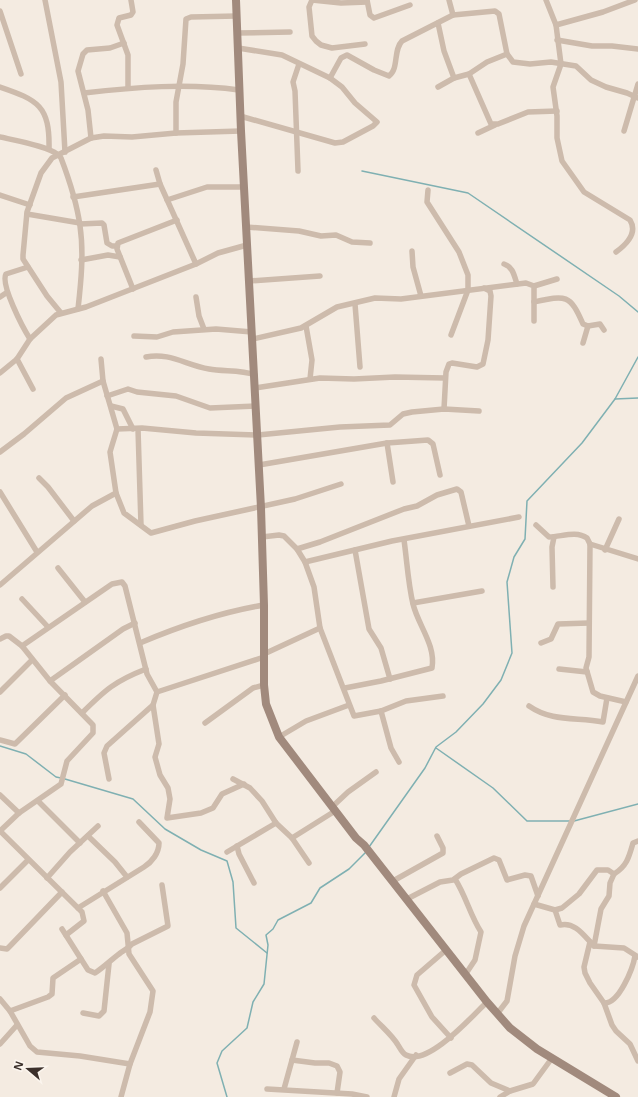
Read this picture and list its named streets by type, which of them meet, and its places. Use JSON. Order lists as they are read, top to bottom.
{
  "north": "left"
}
